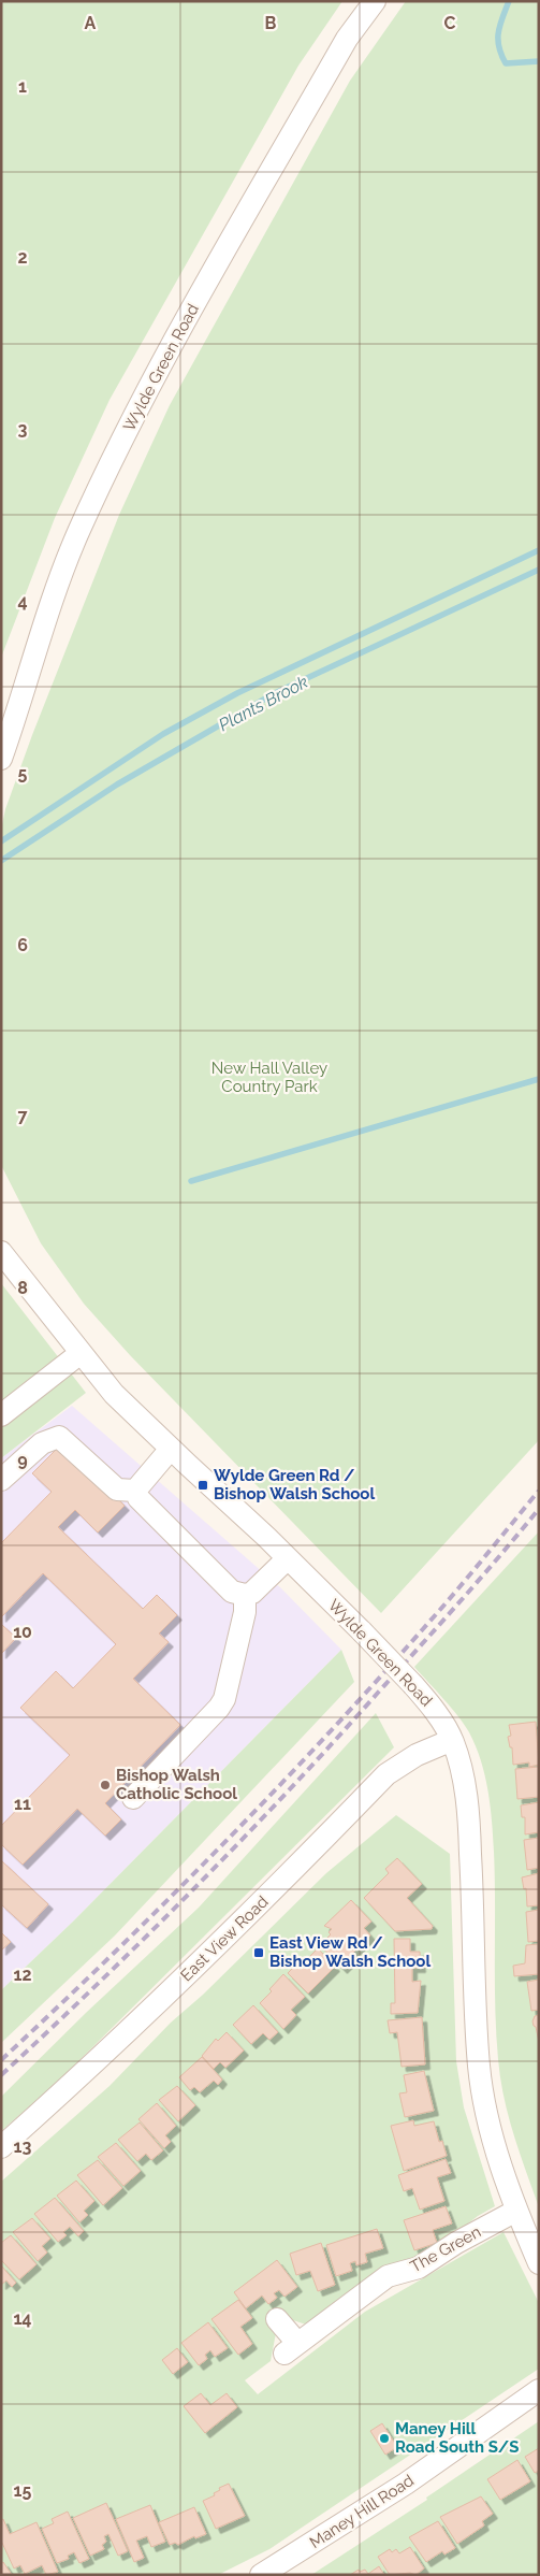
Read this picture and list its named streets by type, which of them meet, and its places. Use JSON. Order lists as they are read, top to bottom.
{
  "streets": {
    "street": [
      "Wylde Green Road",
      "East View Road",
      "The Green",
      "Maney Hill Road"
    ]
  },
  "crossings": [
    ["Wylde Green Road", "East View Road"],
    ["Wylde Green Road", "The Green"]
  ],
  "water": ["Plants Brook"],
  "parks": ["New Hall Valley Country Park"],
  "places": {
    "transit": ["Wylde Green Rd / Bishop Walsh School", "East View Rd / Bishop Walsh School"],
    "other": ["Bishop Walsh Catholic School", "Maney Hill Road South S/S"]
  },
  "grid": {
    "columns": ["A", "B", "C"],
    "rows": [
      "1",
      "2",
      "3",
      "4",
      "5",
      "6",
      "7",
      "8",
      "9",
      "10",
      "11",
      "12",
      "13",
      "14",
      "15"
    ]
  }
}
